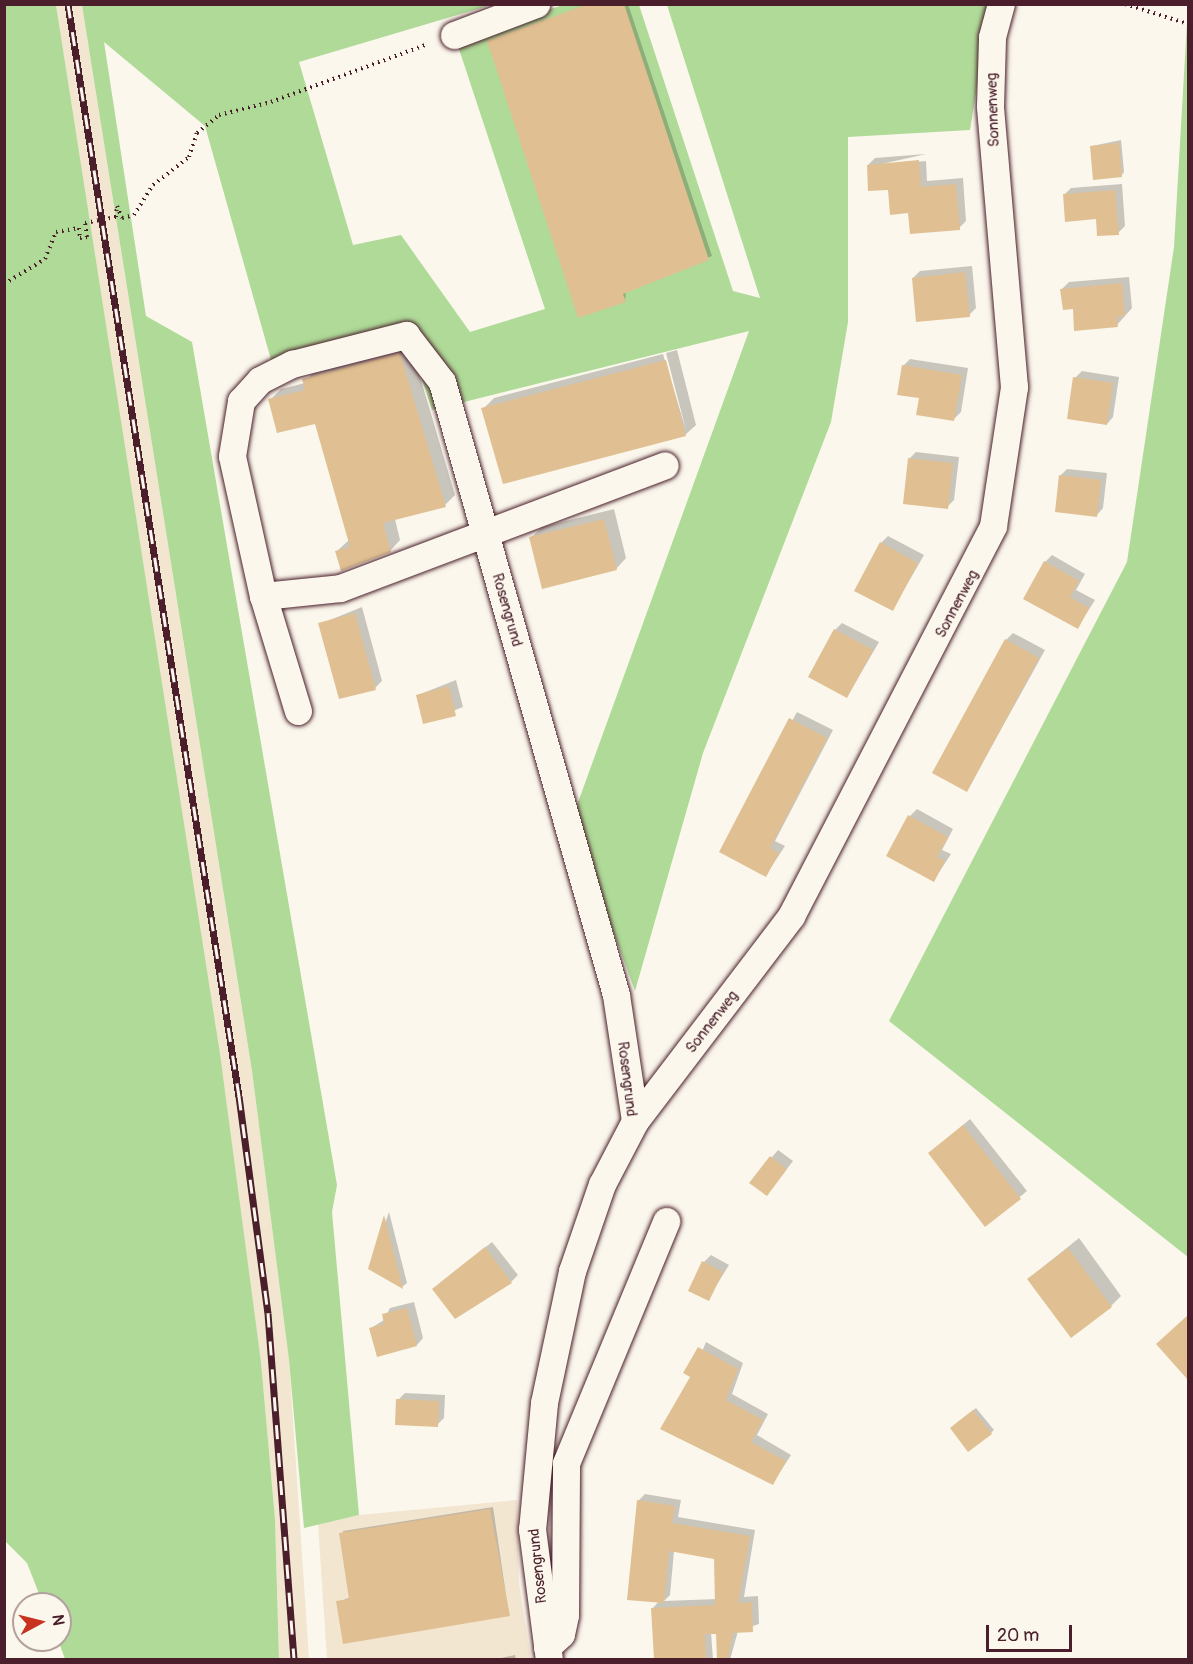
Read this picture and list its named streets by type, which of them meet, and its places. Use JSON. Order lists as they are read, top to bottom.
{
  "streets": {
    "street": ["Sonnenweg", "Rosengrund"]
  },
  "crossings": [
    ["Sonnenweg", "Rosengrund"]
  ],
  "scale_bar": "20 m",
  "north": "right"
}
